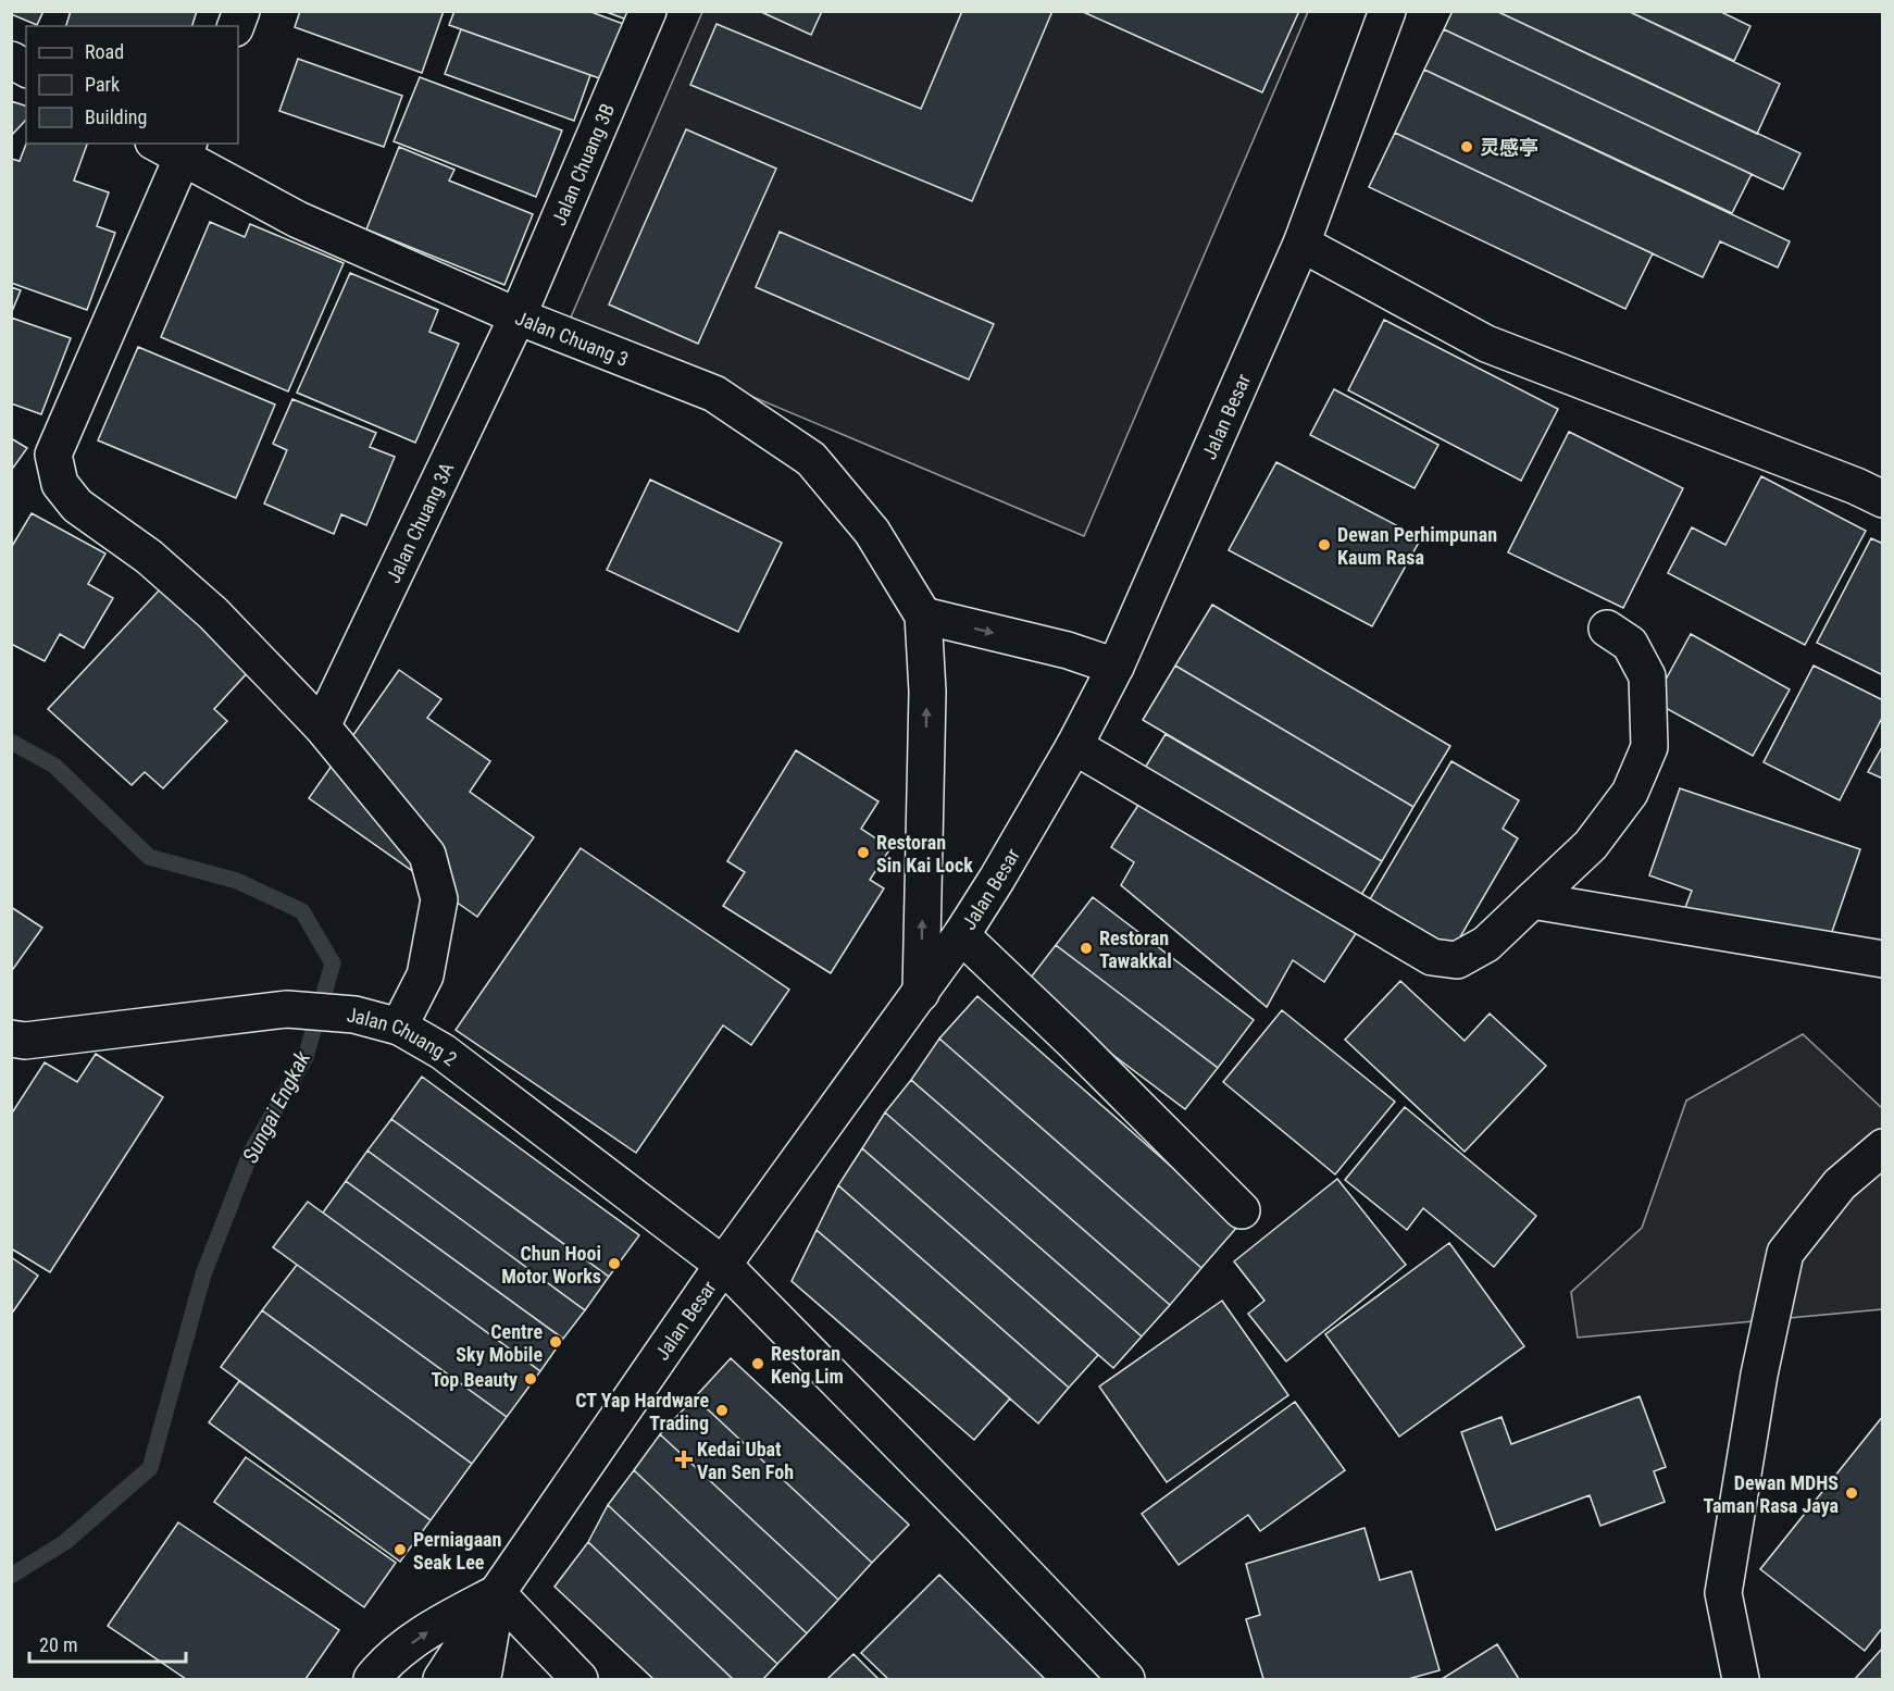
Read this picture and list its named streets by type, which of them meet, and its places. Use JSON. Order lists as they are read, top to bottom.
{
  "streets": {
    "street": [
      "Jalan Chuang 3B",
      "Jalan Chuang 3",
      "Jalan Besar",
      "Jalan Chuang 3A",
      "Jalan Chuang 2"
    ]
  },
  "crossings": [
    ["Jalan Chuang 3B", "Jalan Chuang 3"],
    ["Jalan Chuang 3B", "Jalan Chuang 3A"],
    ["Jalan Chuang 3", "Jalan Chuang 3A"],
    ["Jalan Besar", "Jalan Chuang 2"]
  ],
  "water": ["Sungai Engkak"],
  "places": {
    "other": [
      "灵感亭",
      "Dewan Perhimpunan Kaum Rasa",
      "Restoran Sin Kai Lock",
      "Restoran Tawakkal",
      "Chun Hooi Motor Works",
      "Centre Sky Mobile",
      "Restoran Keng Lim",
      "Top Beauty",
      "CT Yap Hardware Trading",
      "Dewan MDHS Taman Rasa Jaya",
      "Perniagaan Seak Lee"
    ],
    "health": ["Kedai Ubat Van Sen Foh"]
  },
  "legend": ["Road", "Park", "Building"],
  "scale_bar": "20 m"
}
